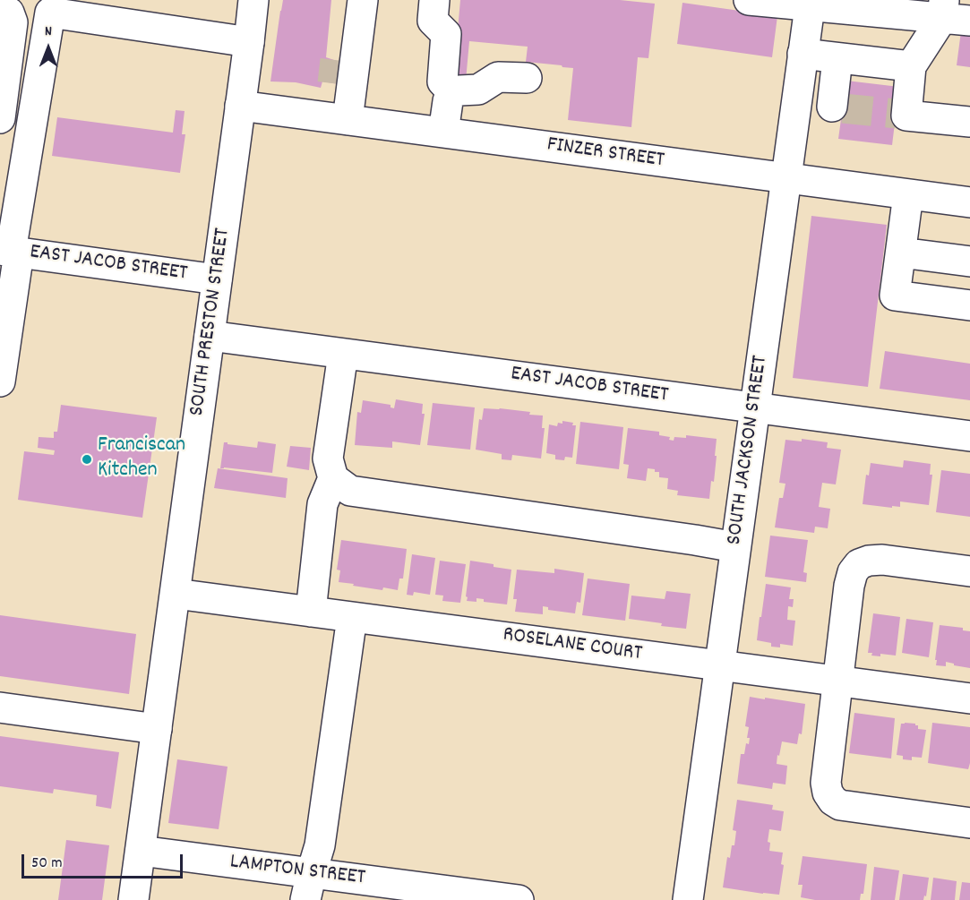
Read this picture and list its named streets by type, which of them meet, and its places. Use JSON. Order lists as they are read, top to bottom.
{
  "streets": {
    "street": [
      "FINZER STREET",
      "EAST JACOB STREET",
      "SOUTH PRESTON STREET",
      "SOUTH JACKSON STREET",
      "ROSELANE COURT",
      "LAMPTON STREET"
    ]
  },
  "crossings": [
    ["FINZER STREET", "SOUTH PRESTON STREET"],
    ["FINZER STREET", "SOUTH JACKSON STREET"],
    ["EAST JACOB STREET", "SOUTH PRESTON STREET"],
    ["EAST JACOB STREET", "SOUTH JACKSON STREET"],
    ["SOUTH PRESTON STREET", "ROSELANE COURT"],
    ["SOUTH PRESTON STREET", "LAMPTON STREET"],
    ["SOUTH JACKSON STREET", "ROSELANE COURT"]
  ],
  "places": ["Franciscan Kitchen"],
  "scale_bar": "50 m",
  "north": "top"
}
